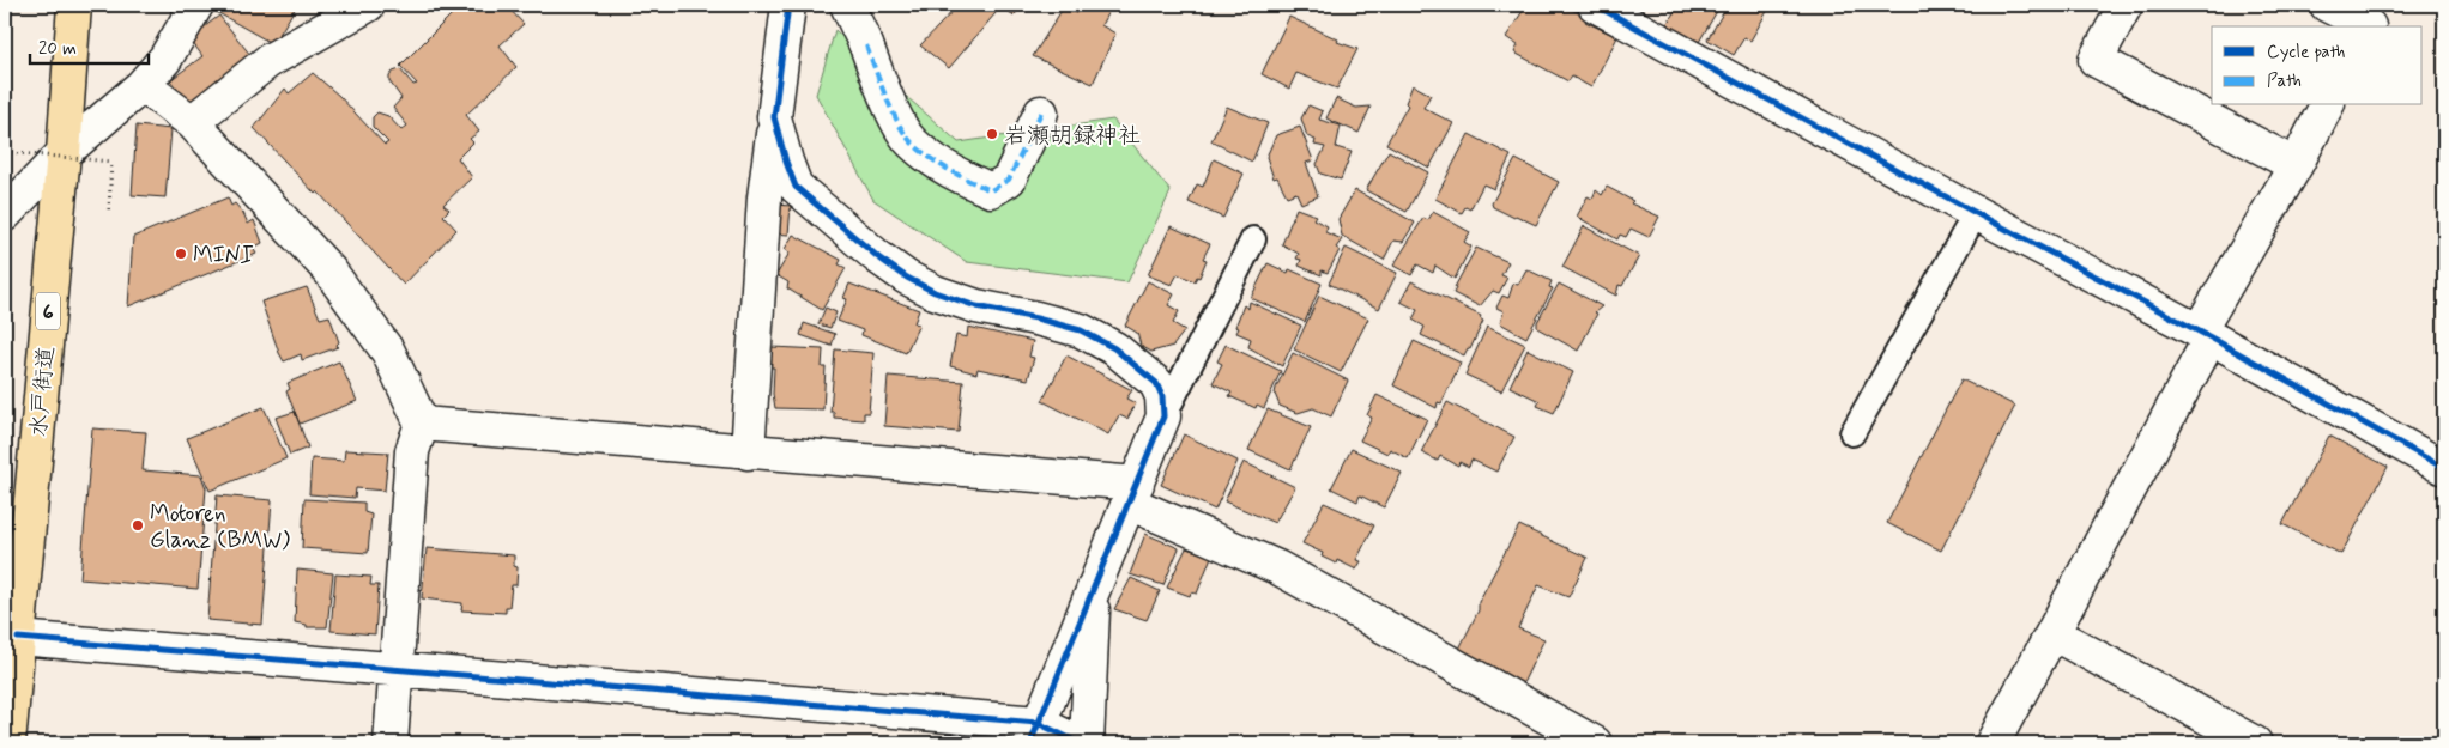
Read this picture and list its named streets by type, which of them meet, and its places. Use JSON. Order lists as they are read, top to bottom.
{
  "streets": {
    "highway": ["6", "水戸街道"]
  },
  "places": ["岩瀬胡録神社", "MINI", "Motoren Glanz (BMW)"],
  "legend": ["Cycle path", "Path"],
  "scale_bar": "20 m"
}
